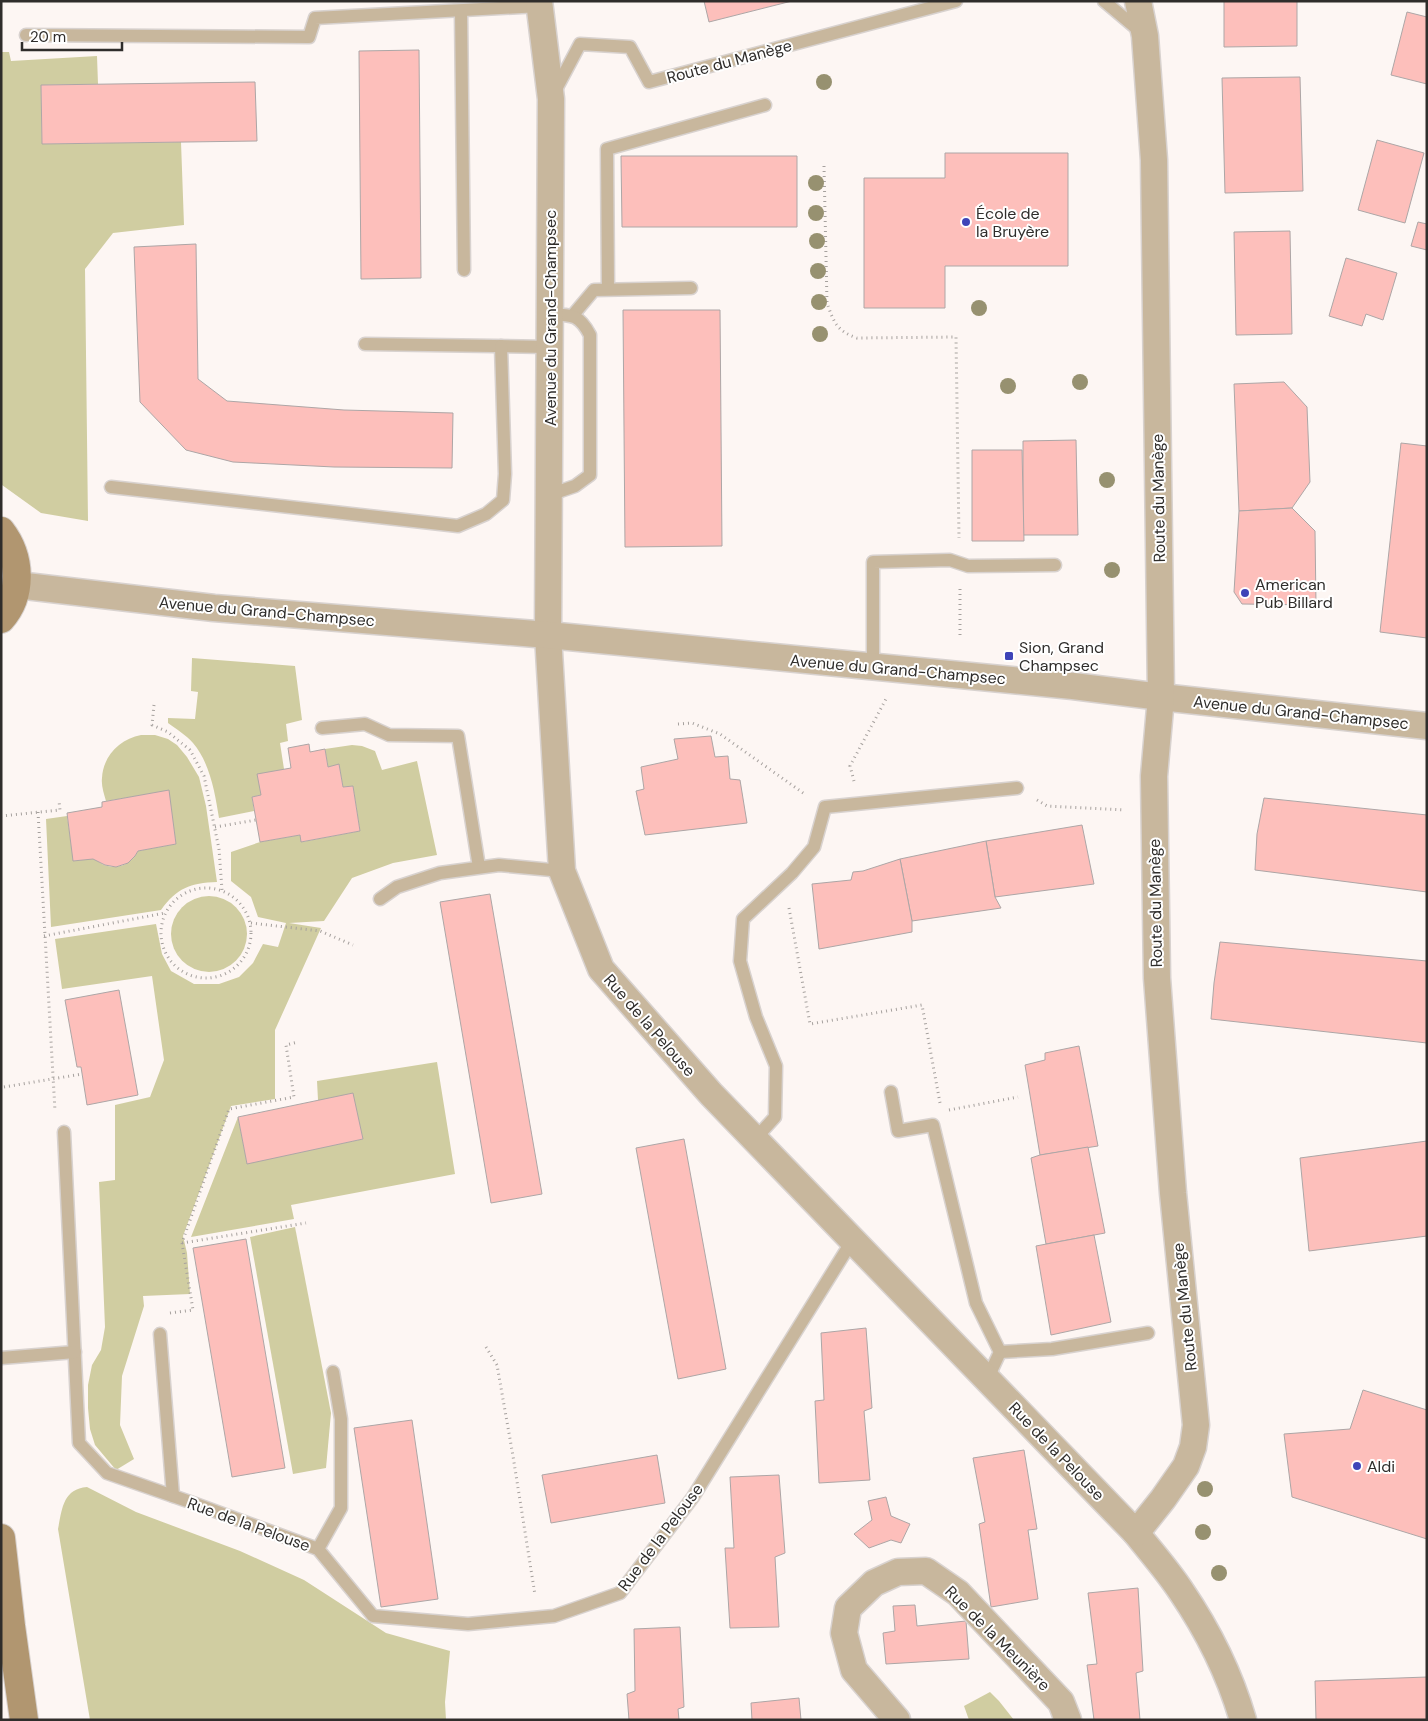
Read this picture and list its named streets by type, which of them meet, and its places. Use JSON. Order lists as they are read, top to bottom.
{
  "streets": {
    "street": [
      "Route du Manège",
      "Avenue du Grand-Champsec",
      "Rue de la Pelouse",
      "Rue de la Meunière"
    ]
  },
  "crossings": [
    ["Route du Manège", "Avenue du Grand-Champsec"],
    ["Route du Manège", "Rue de la Pelouse"],
    ["Avenue du Grand-Champsec", "Rue de la Pelouse"]
  ],
  "places": {
    "other": ["École de la Bruyère", "American Pub Billard", "Aldi"],
    "transit": ["Sion, Grand Champsec"]
  },
  "scale_bar": "20 m"
}
